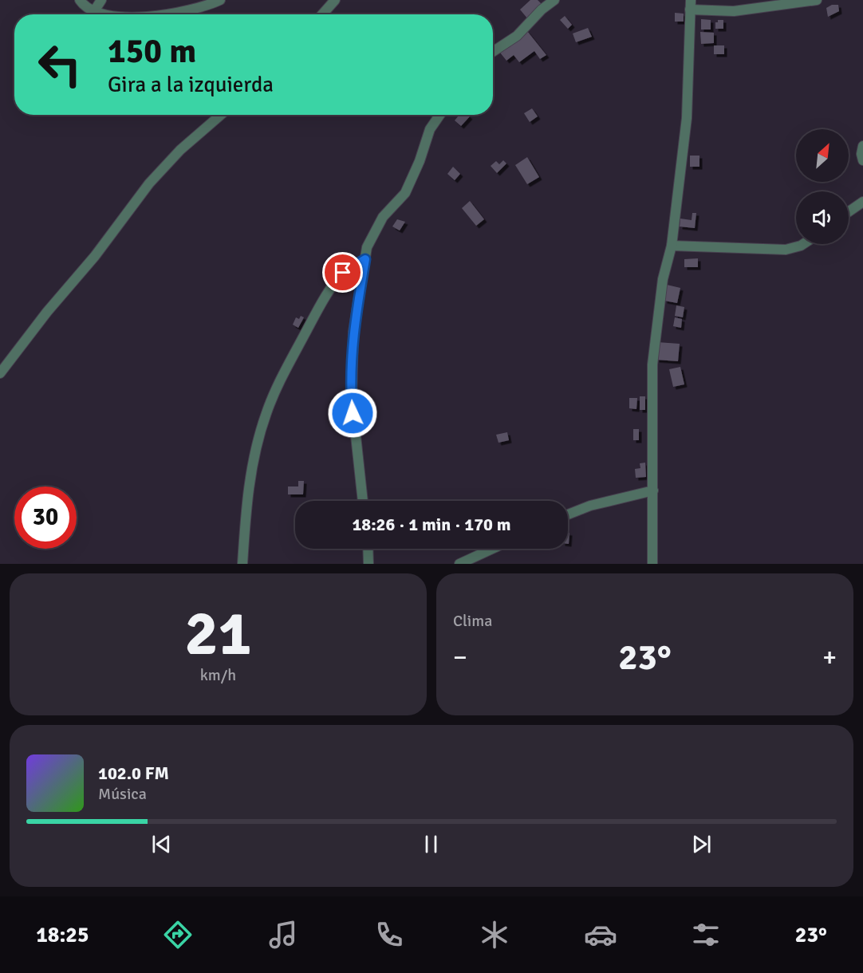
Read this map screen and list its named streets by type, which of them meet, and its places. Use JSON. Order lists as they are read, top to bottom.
{
  "north": "top right",
  "page": {
    "turn": ["150 m", "Gira a la izquierda"],
    "limit": "30",
    "trip": "18:26 · 1 min · 170 m",
    "tile": [
      ["21", "km/h"],
      "Clima"
    ],
    "heat": ["−", "23°", "+"],
    "song": ["102.0 FM", "Música"],
    "tabs": ["18:25", "23°"]
  }
}
